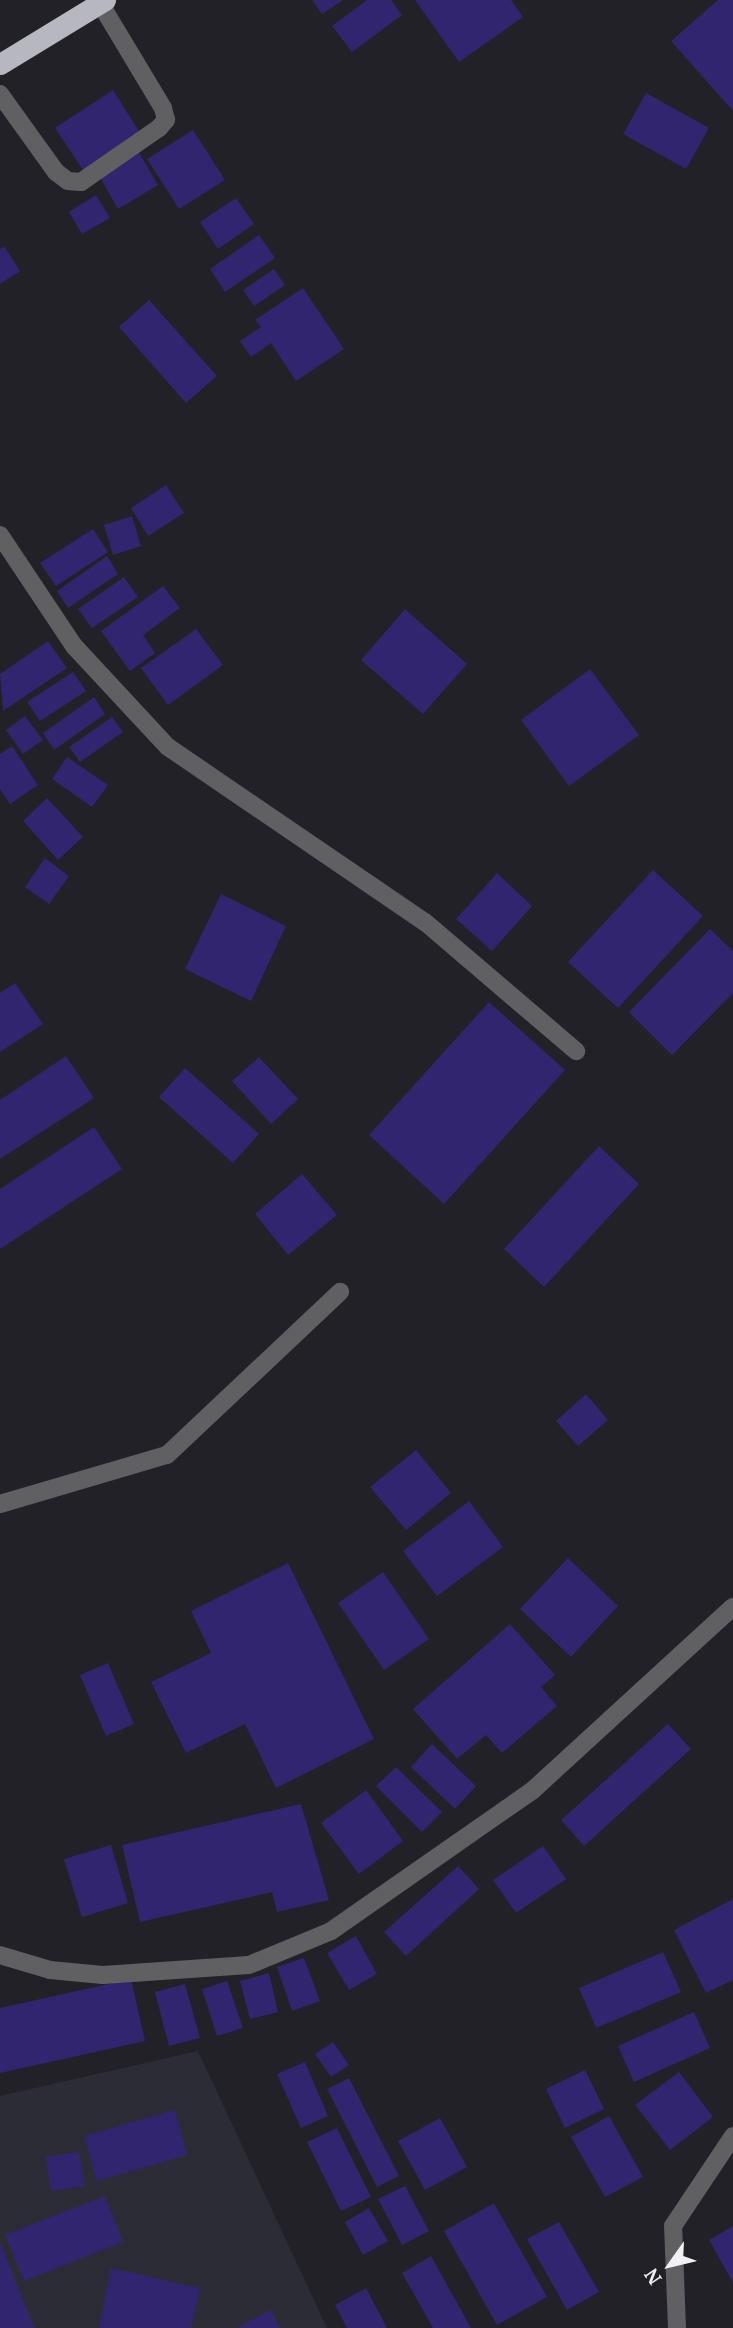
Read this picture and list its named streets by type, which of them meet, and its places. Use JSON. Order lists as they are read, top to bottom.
{
  "north": "bottom left"
}
